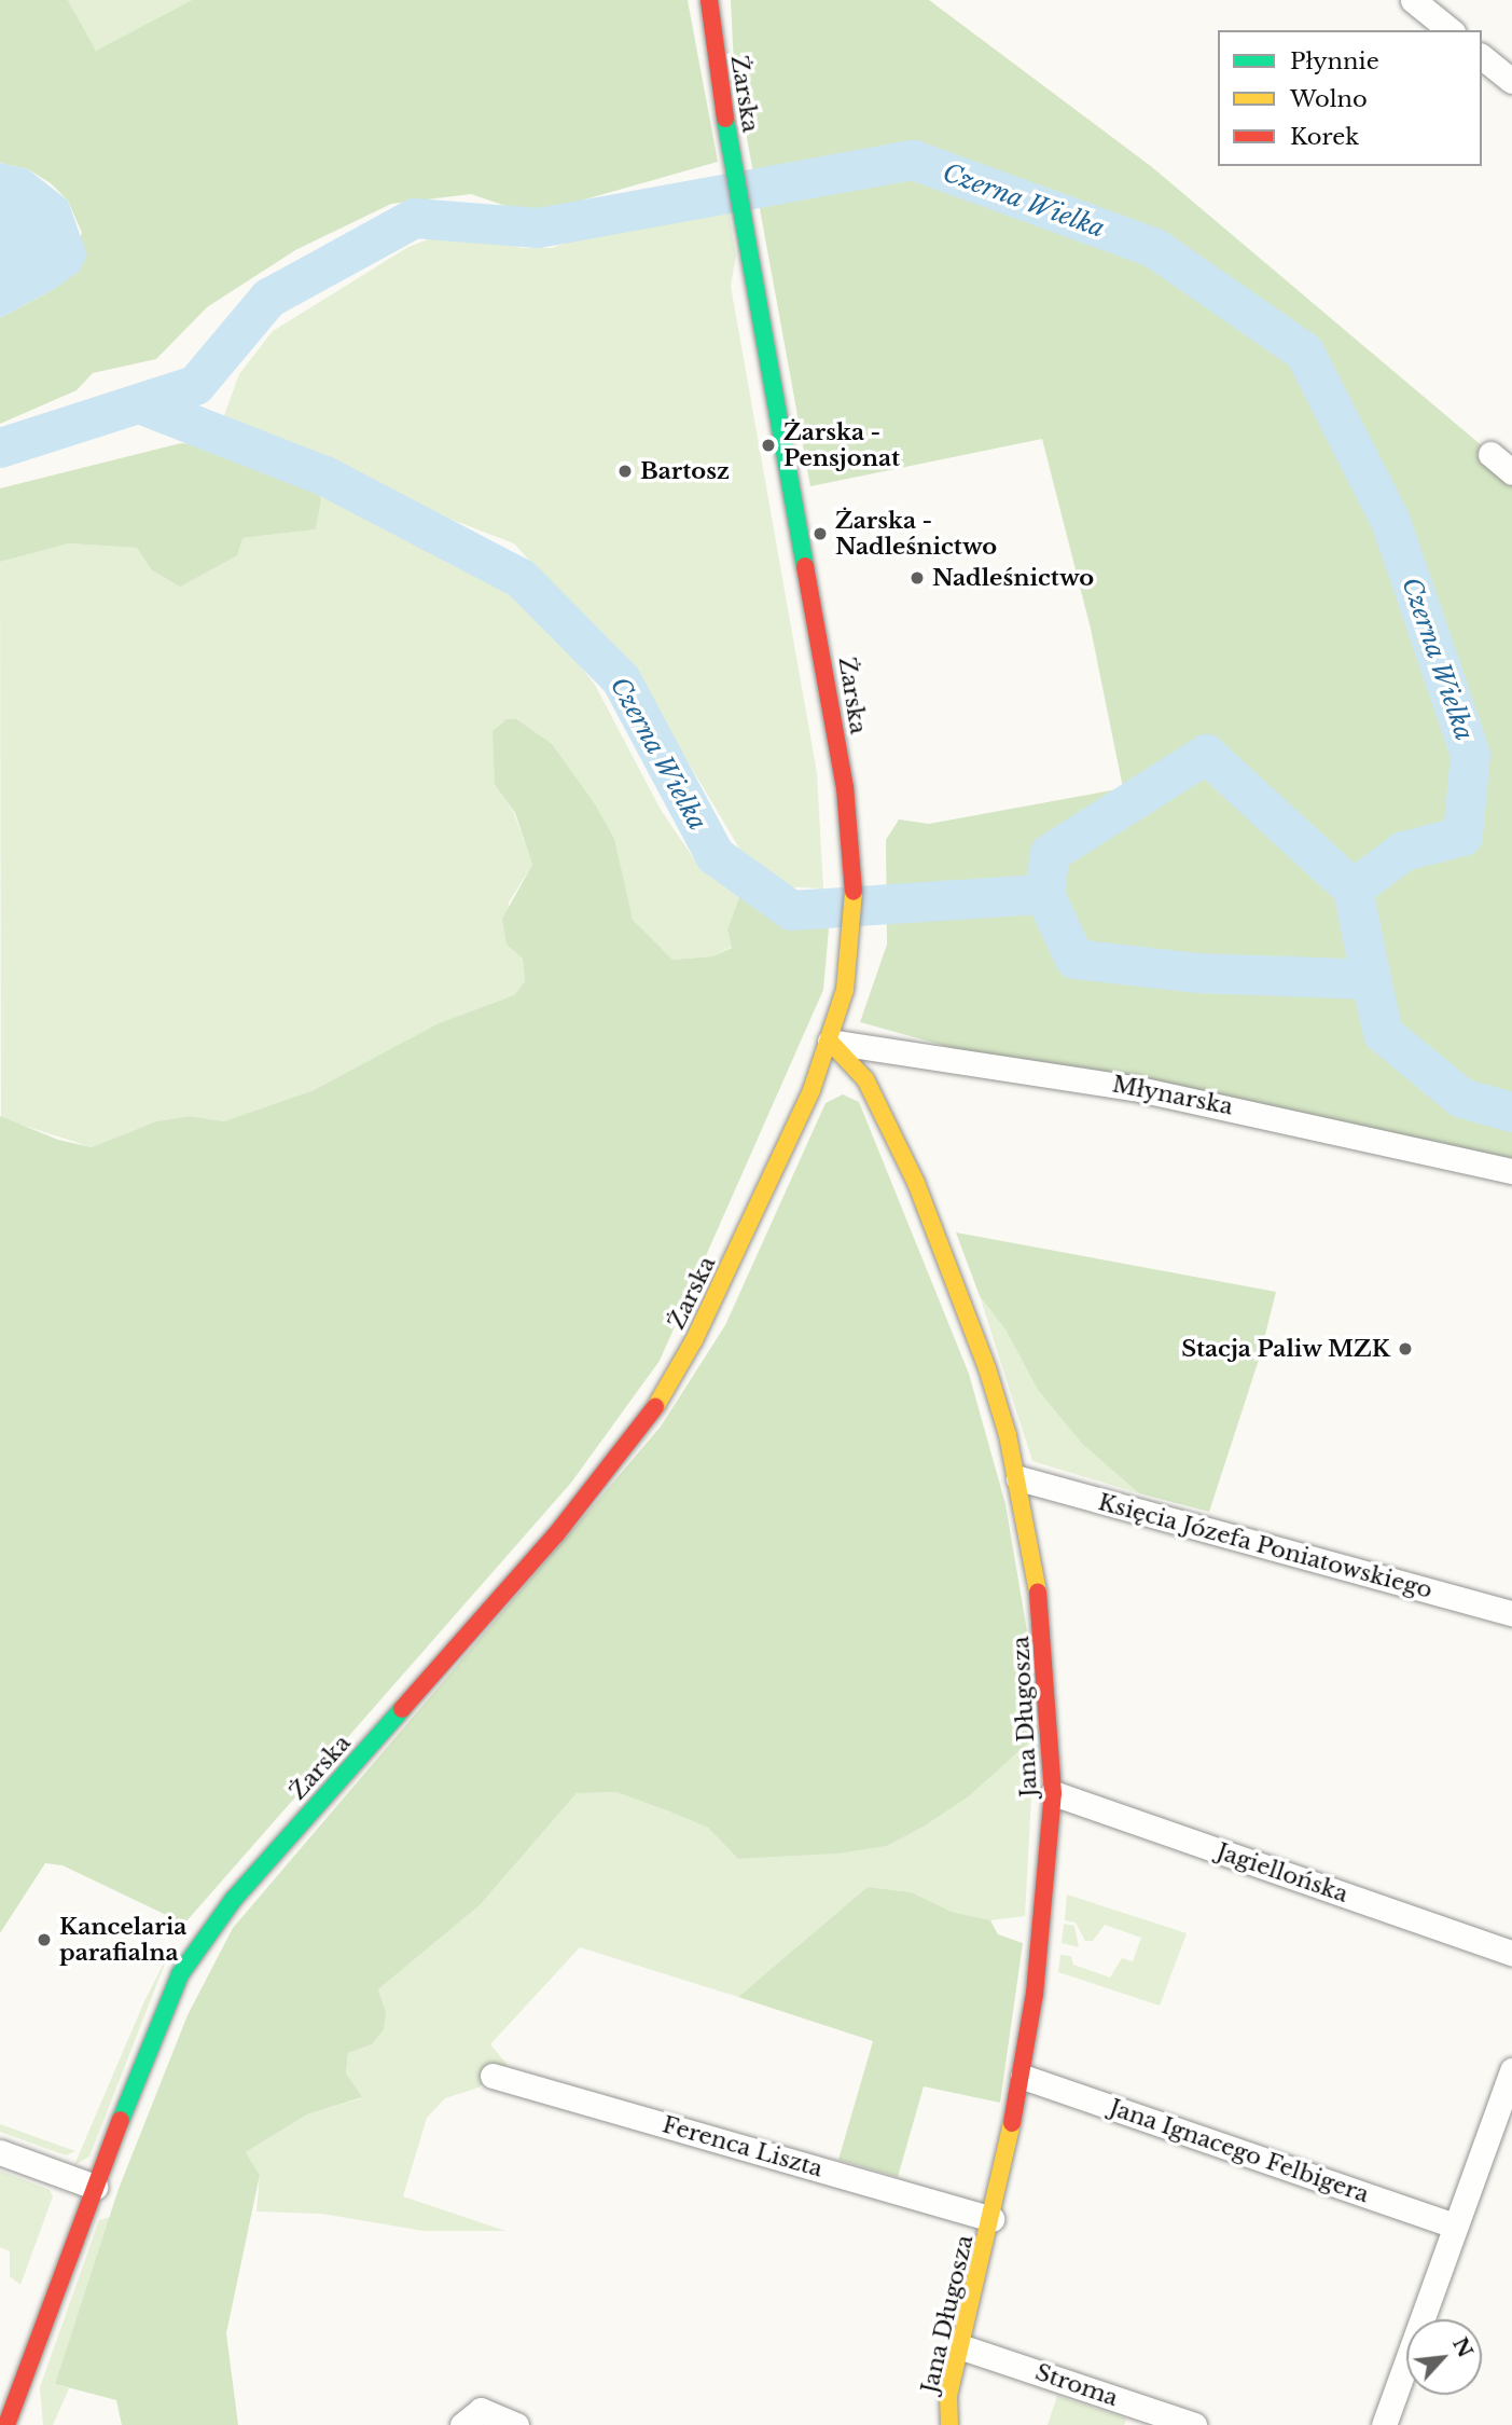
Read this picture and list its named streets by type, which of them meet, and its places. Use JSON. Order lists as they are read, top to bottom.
{
  "streets": {
    "street": [
      "Żarska",
      "Młynarska",
      "Księcia Józefa Poniatowskiego",
      "Jana Długosza",
      "Jagiellońska",
      "Ferenca Liszta",
      "Jana Ignacego Felbigera",
      "Stroma"
    ]
  },
  "crossings": [
    ["Żarska", "Młynarska"],
    ["Żarska", "Jana Długosza"],
    ["Młynarska", "Jana Długosza"],
    ["Księcia Józefa Poniatowskiego", "Jana Długosza"],
    ["Jana Długosza", "Jagiellońska"],
    ["Jana Długosza", "Ferenca Liszta"],
    ["Jana Długosza", "Jana Ignacego Felbigera"],
    ["Jana Długosza", "Stroma"]
  ],
  "water": ["Czerna Wielka"],
  "places": [
    "Żarska - Pensjonat",
    "Bartosz",
    "Żarska - Nadleśnictwo",
    "Nadleśnictwo",
    "Stacja Paliw MZK",
    "Kancelaria parafialna"
  ],
  "legend": ["Płynnie", "Wolno", "Korek"],
  "north": "top right"
}
